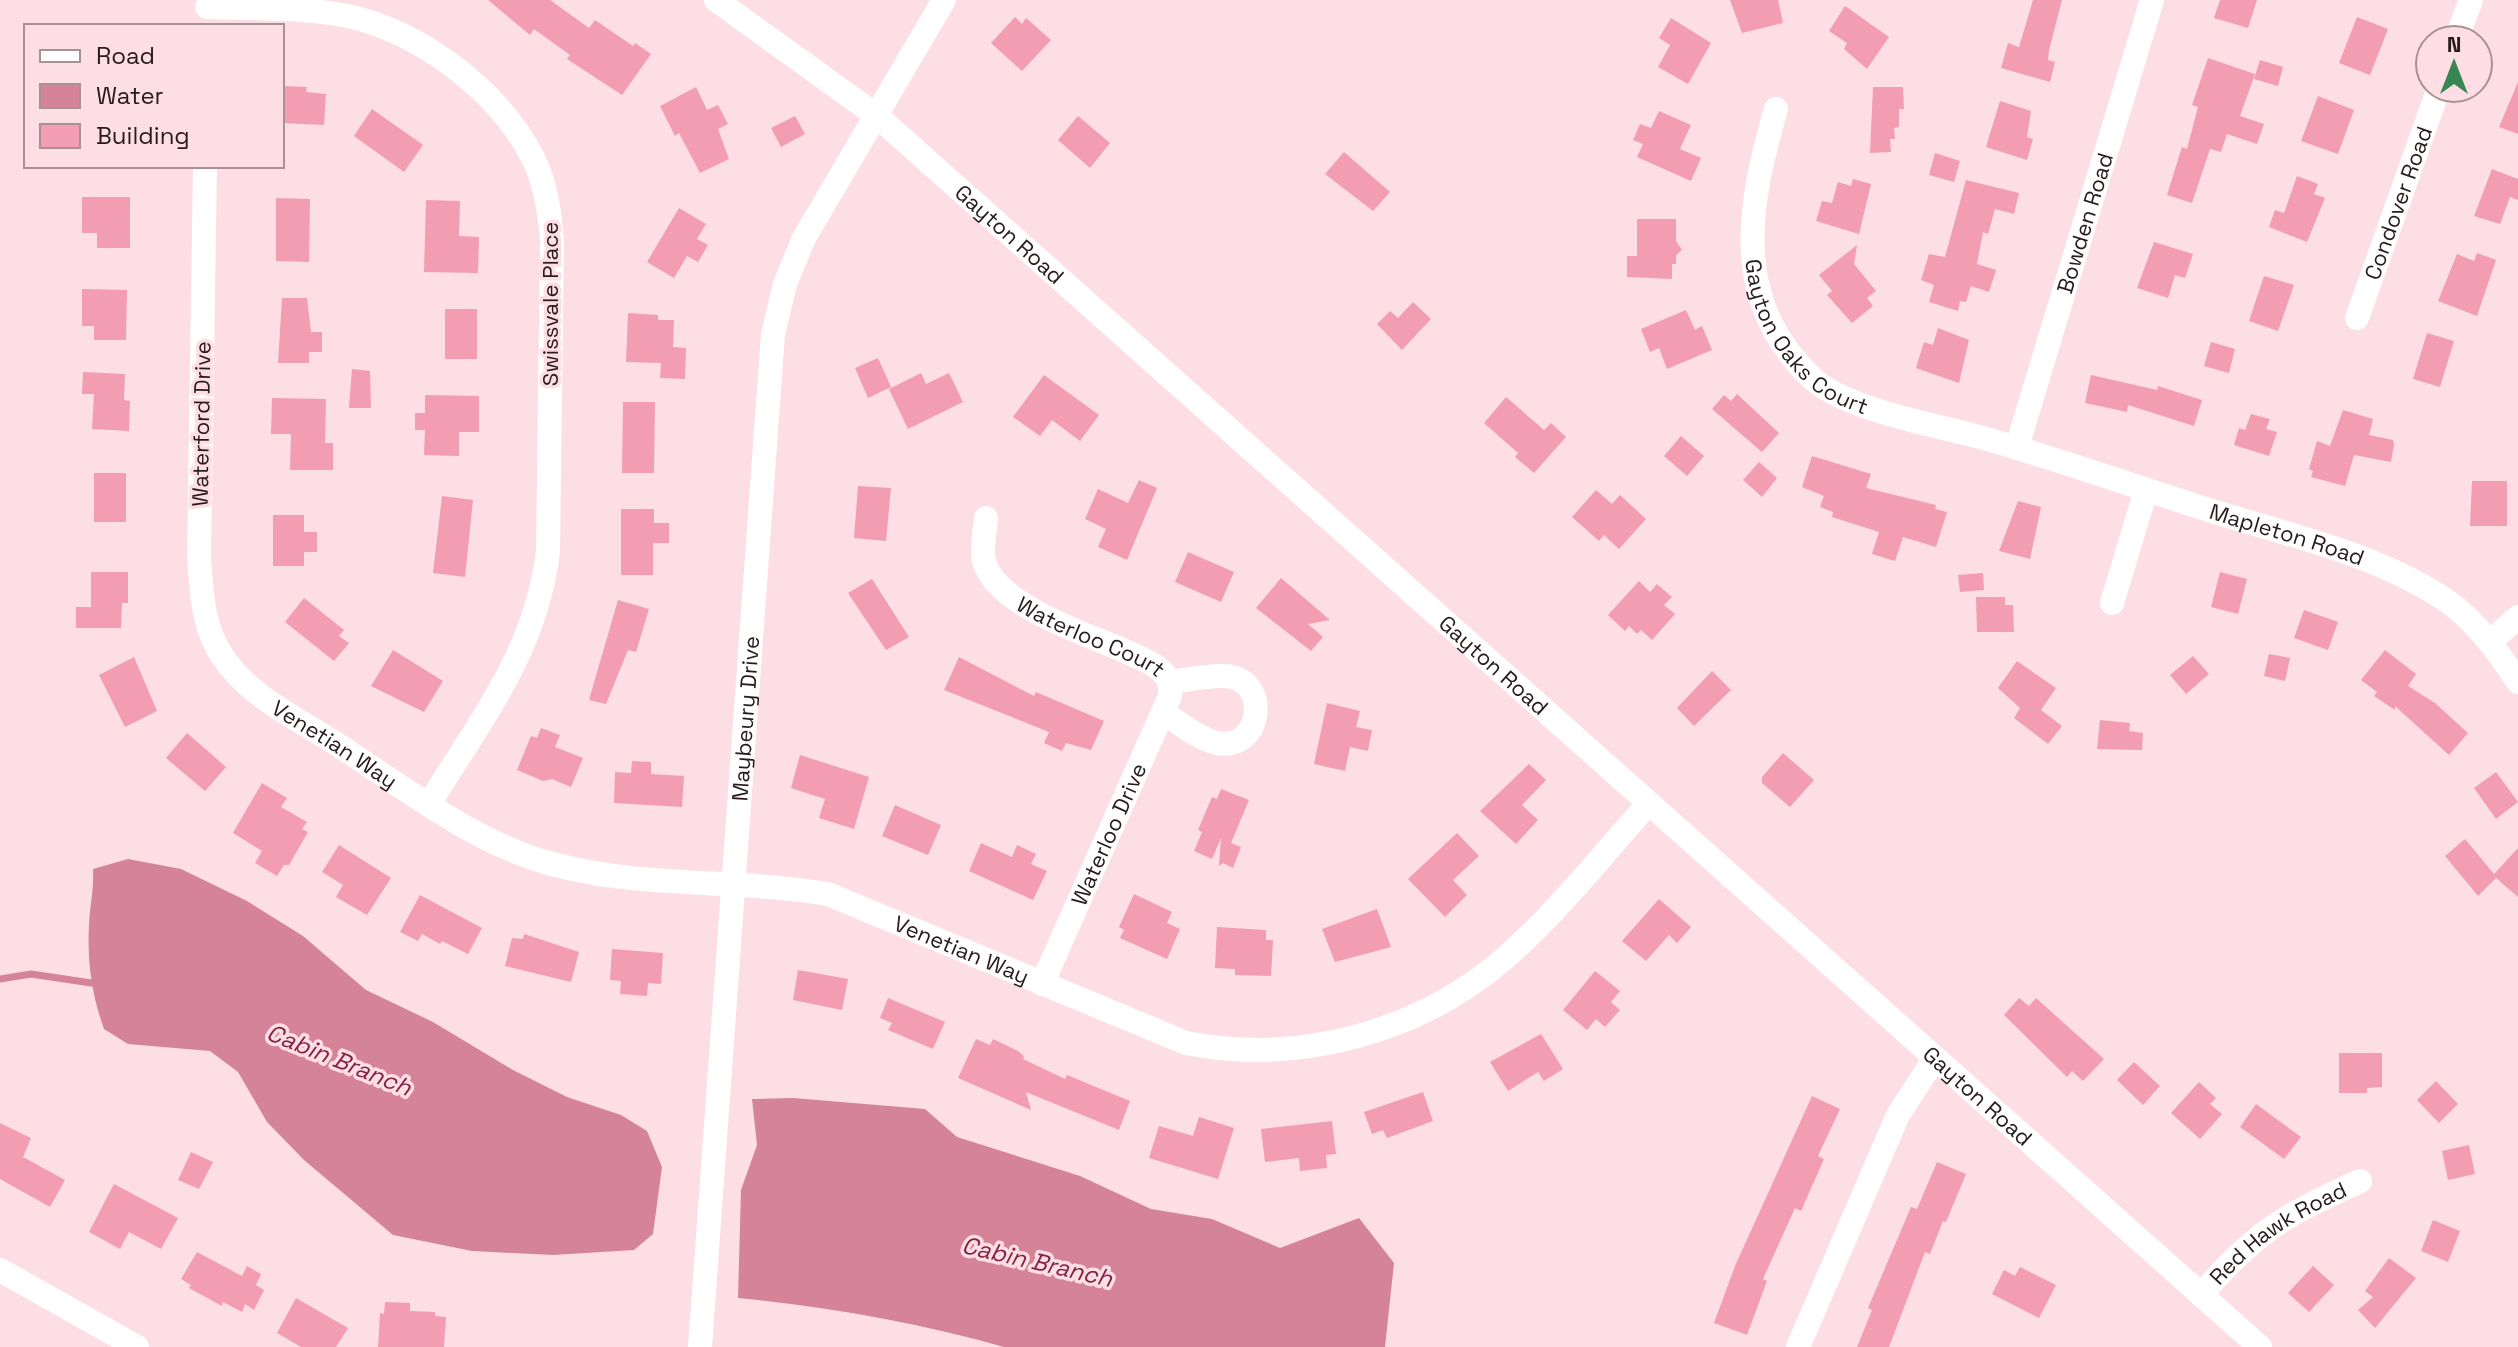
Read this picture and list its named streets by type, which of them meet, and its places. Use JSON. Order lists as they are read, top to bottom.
{
  "streets": {
    "street": [
      "Condover Road",
      "Bowden Road",
      "Gayton Road",
      "Swissvale Place",
      "Gayton Oaks Court",
      "Waterford Drive",
      "Mapleton Road",
      "Waterloo Court",
      "Maybeury Drive",
      "Venetian Way",
      "Waterloo Drive",
      "Red Hawk Road"
    ]
  },
  "crossings": [
    ["Bowden Road", "Gayton Oaks Court"],
    ["Bowden Road", "Mapleton Road"],
    ["Gayton Road", "Maybeury Drive"],
    ["Gayton Road", "Venetian Way"],
    ["Gayton Road", "Red Hawk Road"],
    ["Swissvale Place", "Venetian Way"],
    ["Gayton Oaks Court", "Mapleton Road"],
    ["Waterford Drive", "Venetian Way"],
    ["Waterloo Court", "Waterloo Drive"],
    ["Maybeury Drive", "Venetian Way"],
    ["Venetian Way", "Waterloo Drive"]
  ],
  "water": ["Cabin Branch"],
  "legend": ["Road", "Water", "Building"],
  "north": "top"
}
